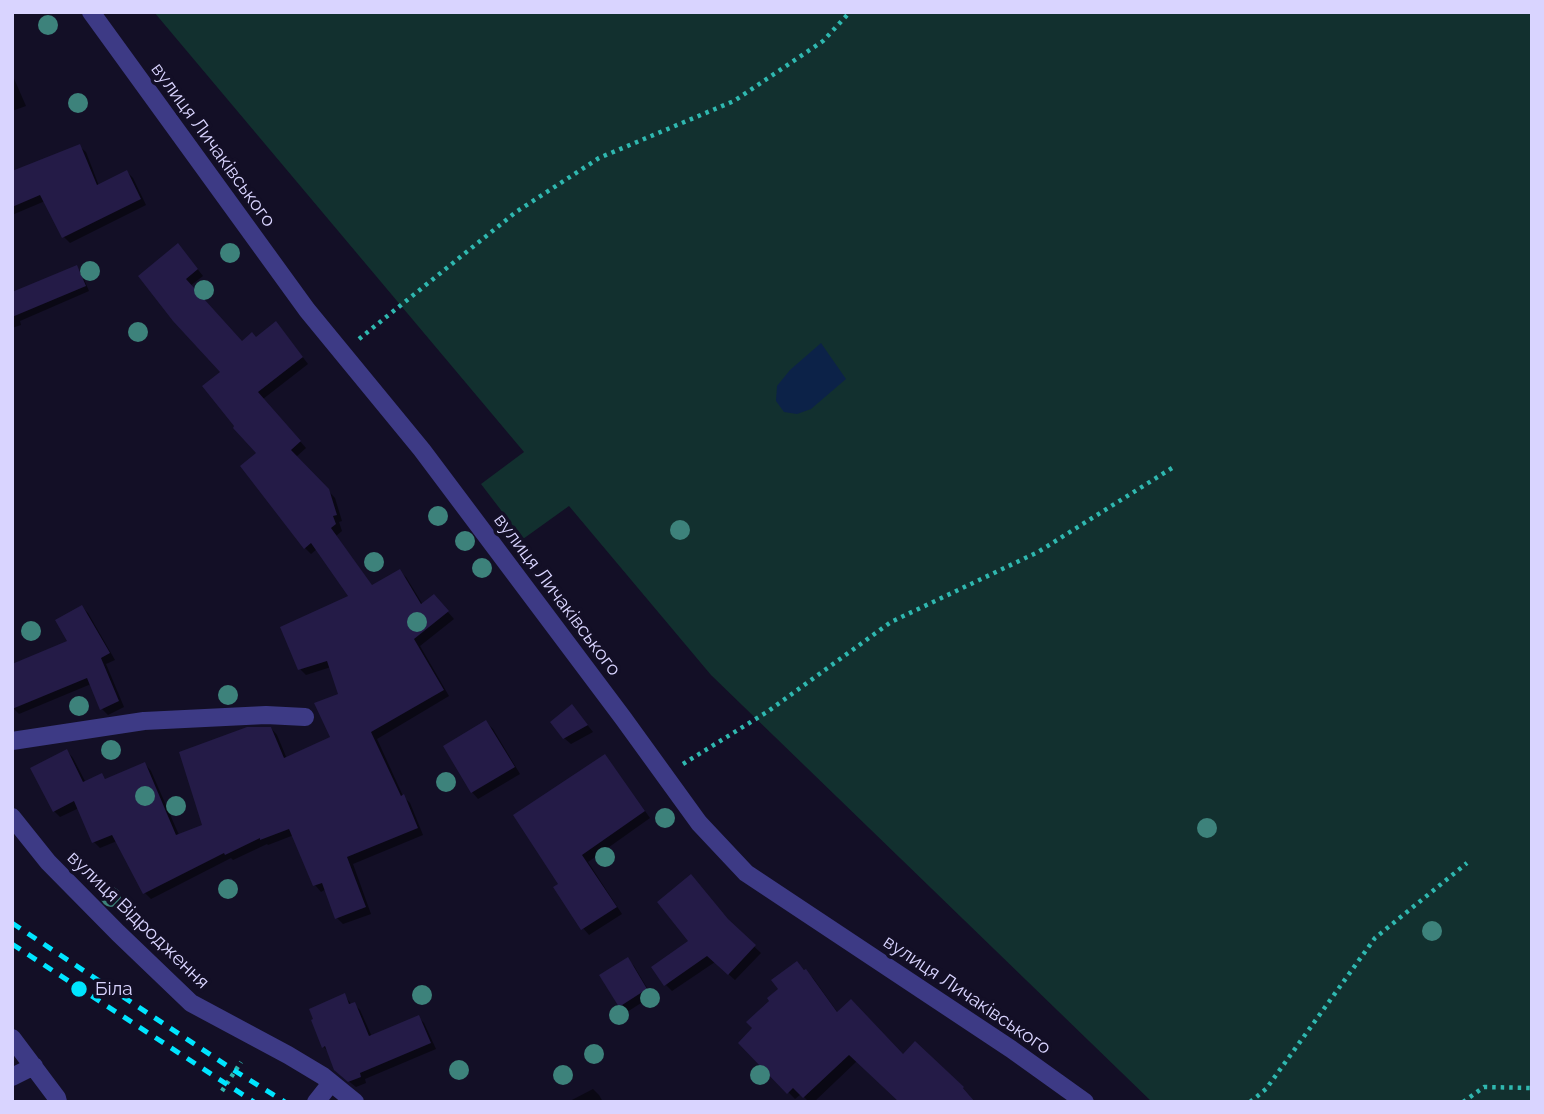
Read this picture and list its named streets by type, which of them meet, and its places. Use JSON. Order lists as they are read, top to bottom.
{
  "streets": {
    "street": ["вулиця Личаківського", "вулиця Відродження"]
  },
  "places": ["Біла"]
}
